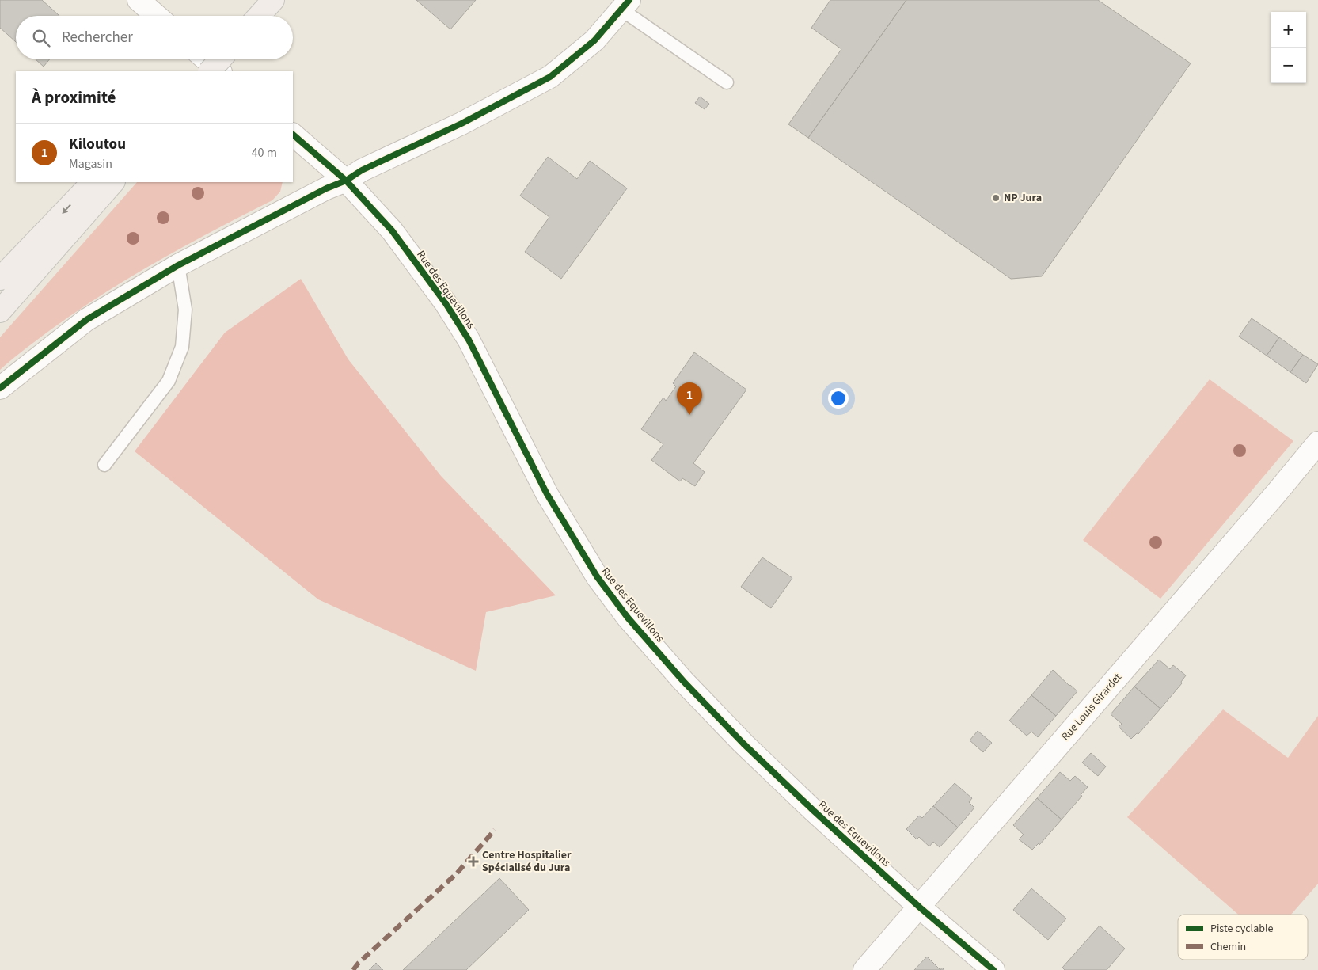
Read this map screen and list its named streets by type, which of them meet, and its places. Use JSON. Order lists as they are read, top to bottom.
{
  "streets": {
    "street": ["Rue des Equevillons", "Rue Louis Girardet"]
  },
  "crossings": [
    ["Rue des Equevillons", "Rue Louis Girardet"]
  ],
  "places": {
    "other": ["NP Jura"],
    "health": ["Centre Hospitalier Spécialisé du Jura"]
  },
  "legend": ["Piste cyclable", "Chemin"],
  "page": {
    "map_buttons": ["+", "−"],
    "search": "Rechercher",
    "heading": "À proximité",
    "list": [
      {
        "mark": "1",
        "name": "Kiloutou",
        "note": "Magasin",
        "value": "40 m"
      }
    ],
    "pins": "1"
  }
}
